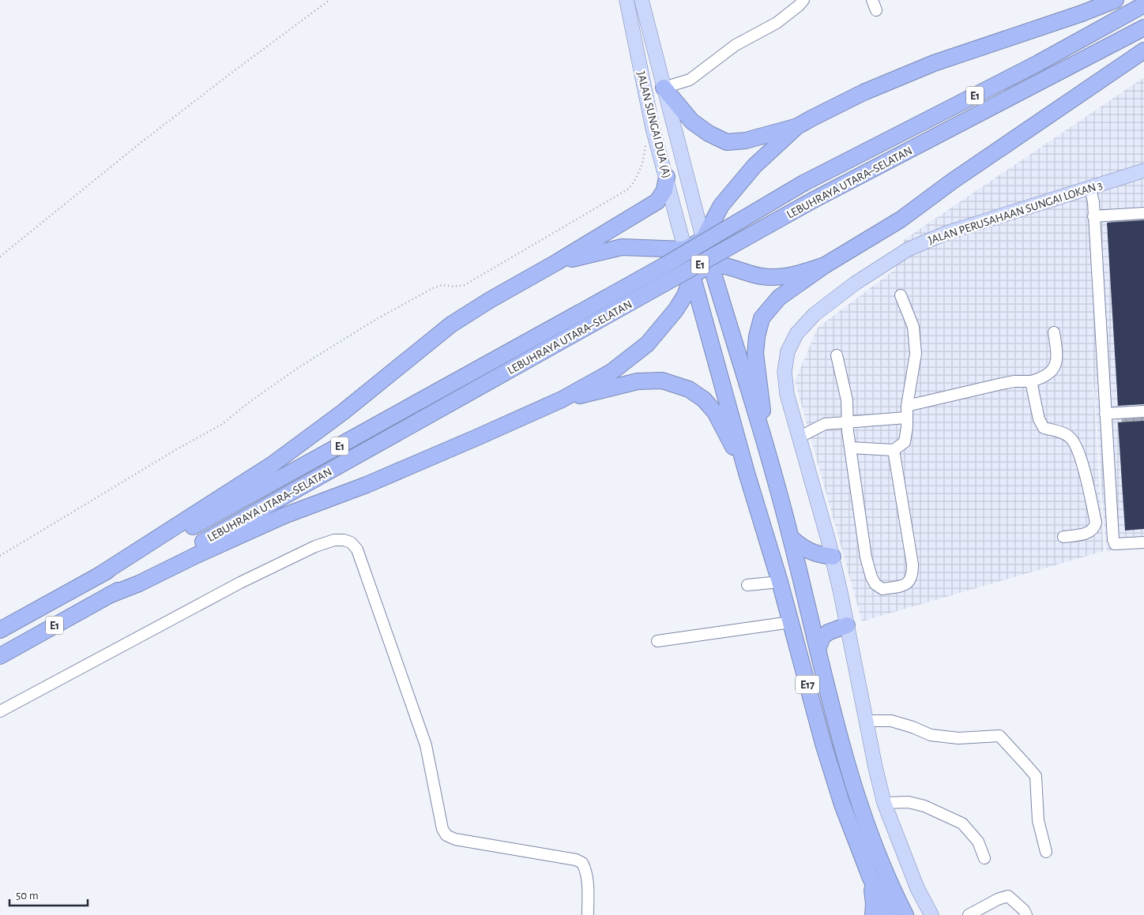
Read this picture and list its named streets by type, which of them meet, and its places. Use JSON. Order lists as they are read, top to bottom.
{
  "streets": {
    "highway": ["E1", "LEBUHRAYA UTARA–SELATAN", "E17"],
    "main road": ["JALAN SUNGAI DUA (A)", "JALAN PERUSAHAAN SUNGAI LOKAN 3"]
  },
  "scale_bar": "50 m"
}
